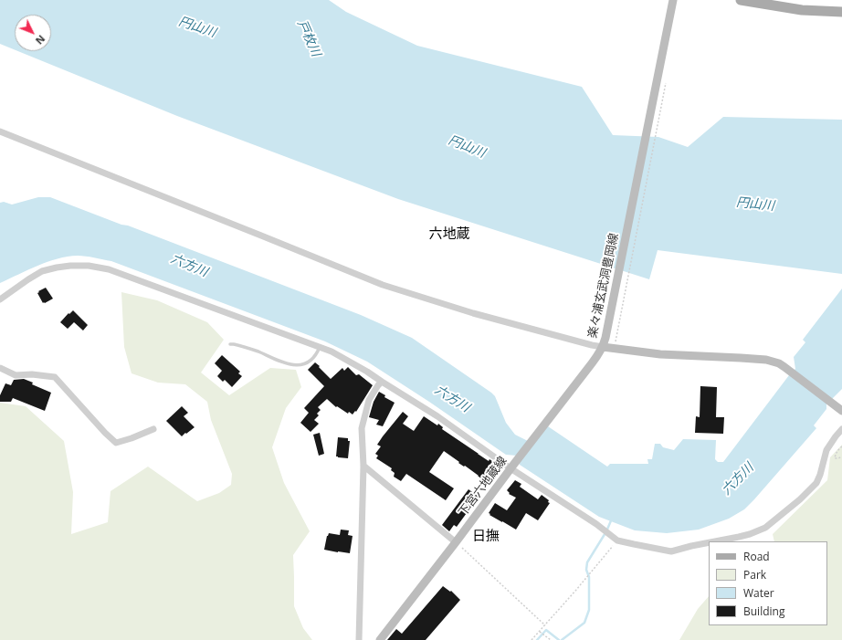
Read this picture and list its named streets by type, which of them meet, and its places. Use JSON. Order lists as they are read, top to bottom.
{
  "streets": {
    "main road": ["楽々浦玄武洞豊岡線", "下宮六地蔵線"]
  },
  "crossings": [
    ["楽々浦玄武洞豊岡線", "下宮六地蔵線"]
  ],
  "districts": ["六地蔵", "日撫"],
  "water": ["円山川", "戸枚川", "六方川"],
  "legend": [
    "Road",
    "Park",
    "Water",
    "Building"
  ],
  "north": "bottom right"
}
